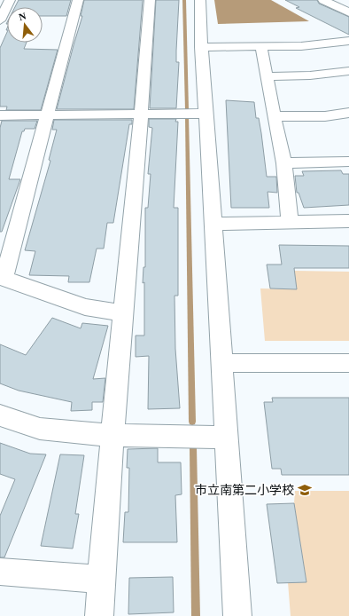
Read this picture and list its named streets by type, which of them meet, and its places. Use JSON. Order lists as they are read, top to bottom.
{
  "places": {
    "school or university": ["市立南第二小学校"]
  },
  "north": "top"
}
